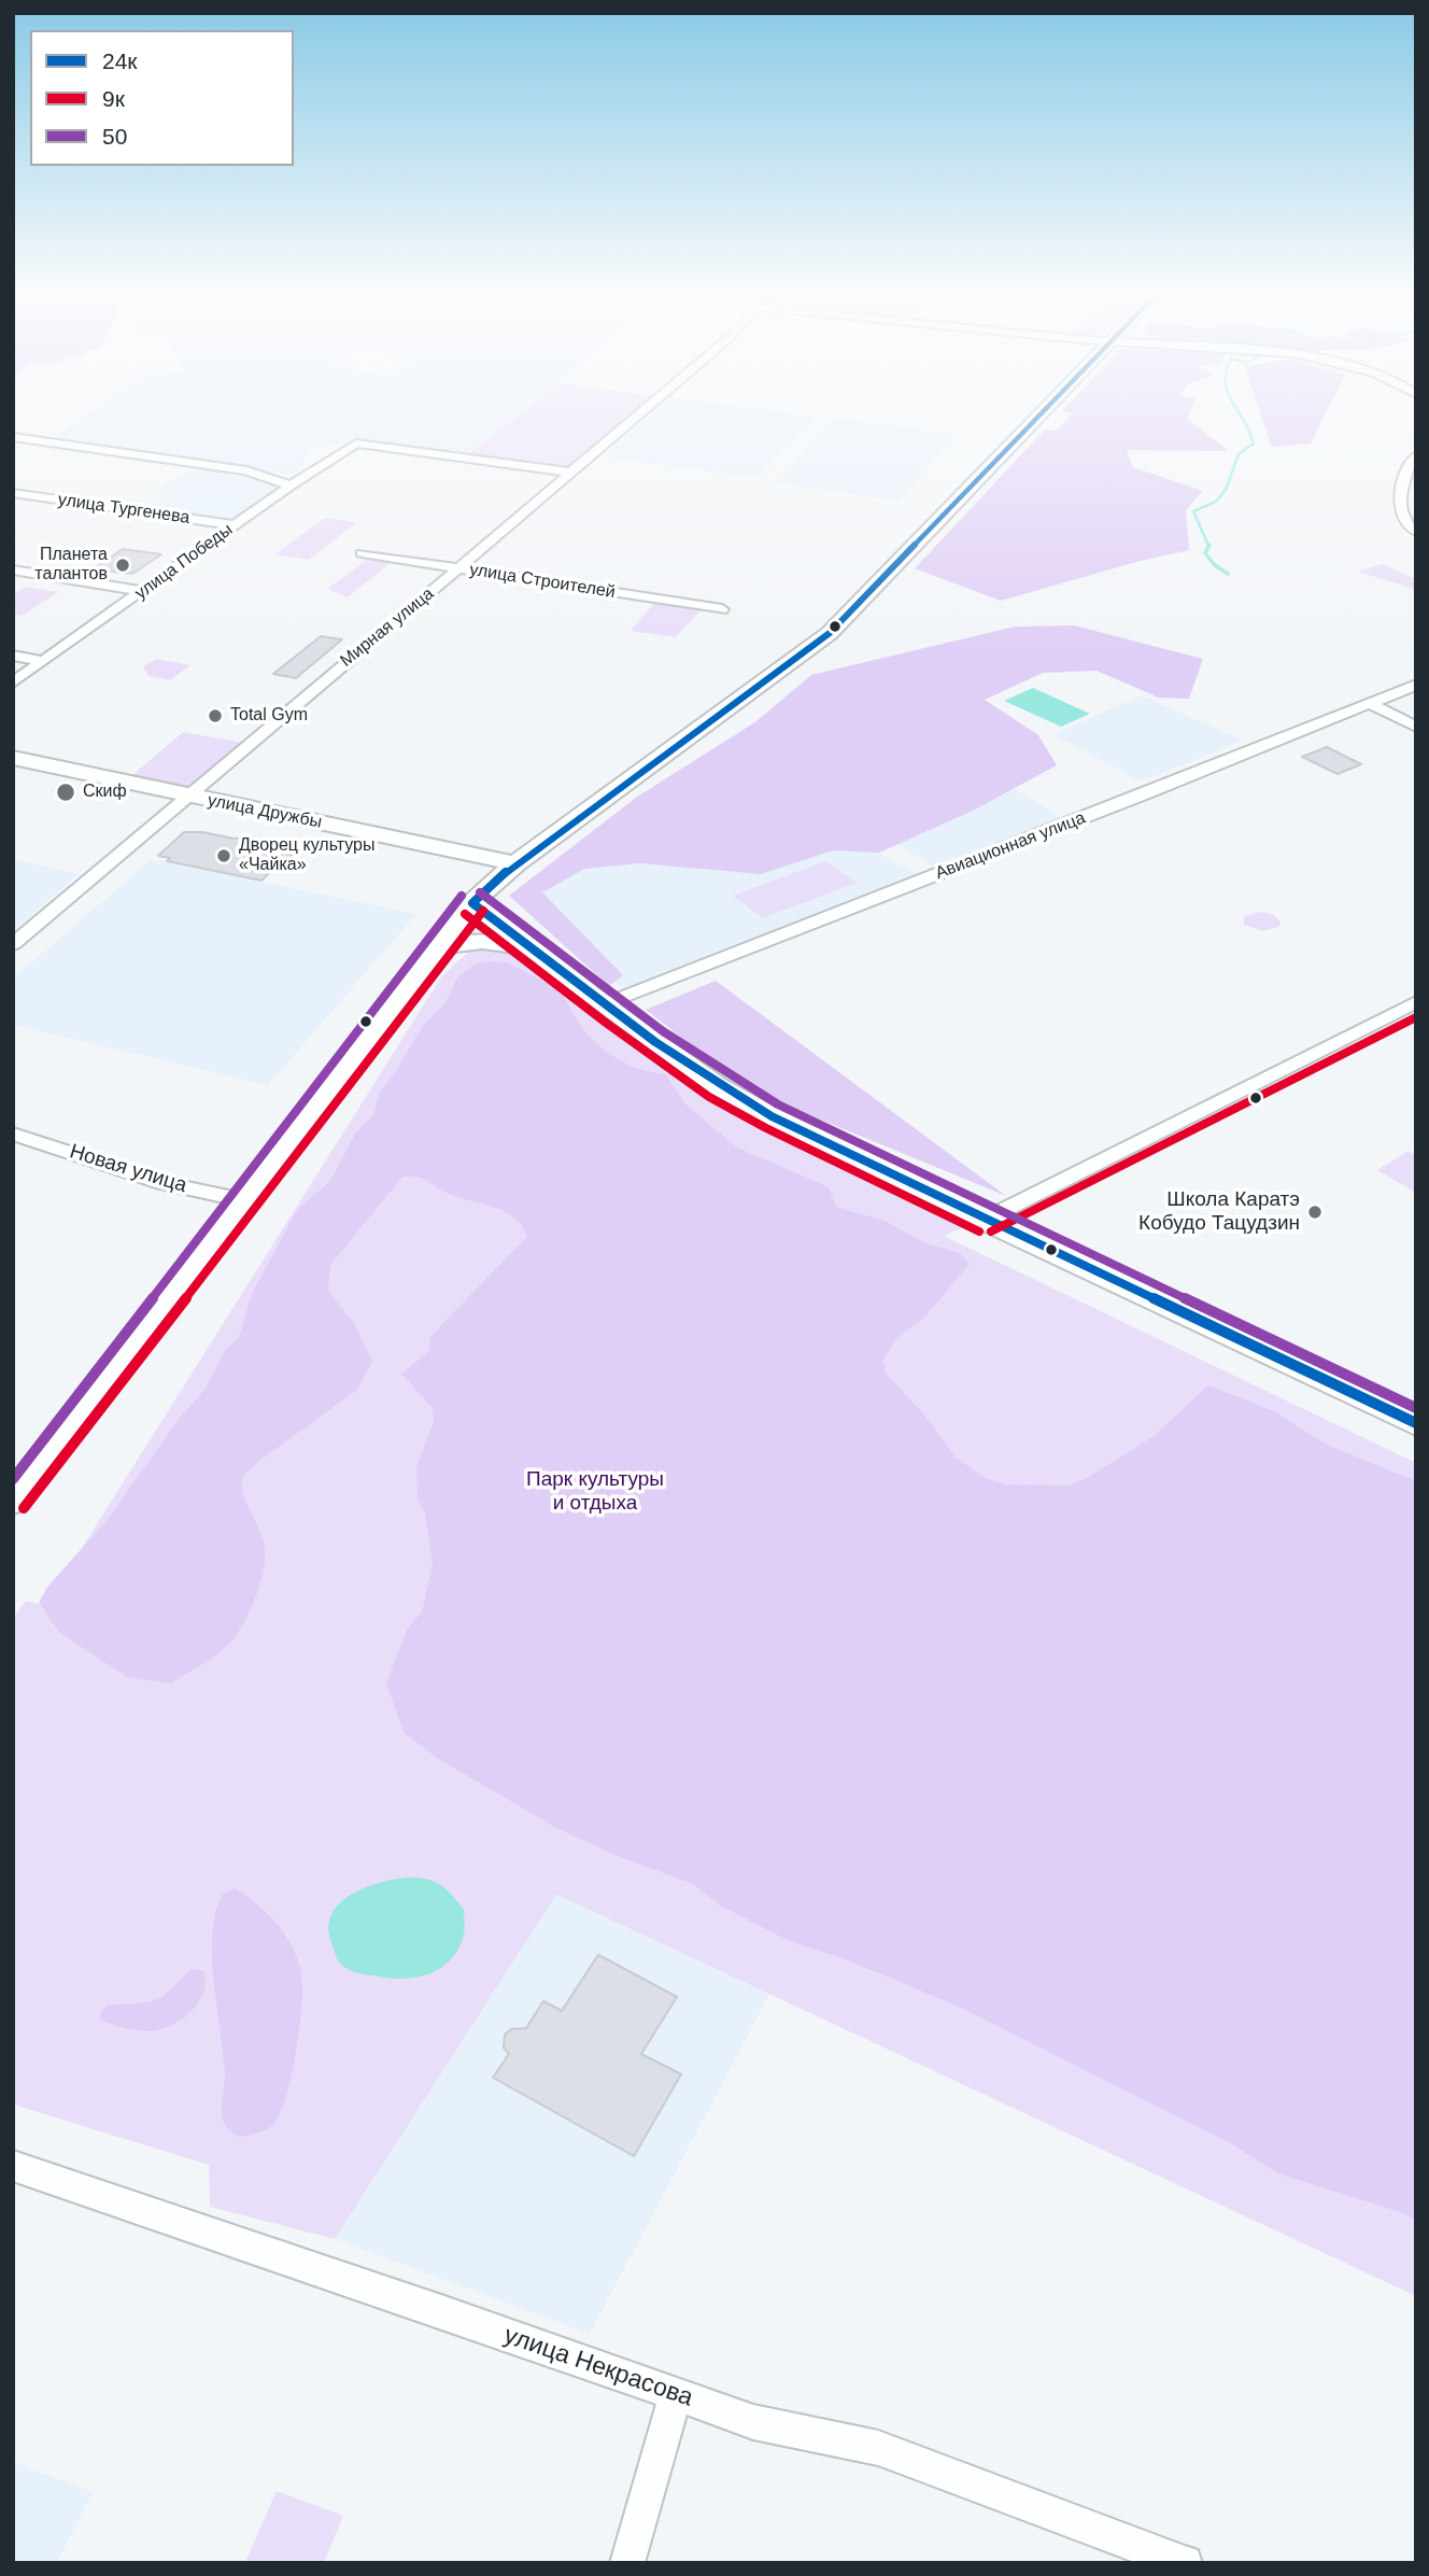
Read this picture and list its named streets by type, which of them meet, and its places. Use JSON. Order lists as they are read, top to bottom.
{
  "streets": {
    "main road": ["улица Дружбы"],
    "street": [
      "улица Тургенева",
      "улица Победы",
      "улица Строителей",
      "Мирная улица",
      "Авиационная улица",
      "Новая улица",
      "улица Некрасова"
    ]
  },
  "crossings": [
    ["улица Тургенева", "улица Победы"],
    ["улица Победы", "Мирная улица"],
    ["улица Строителей", "Мирная улица"],
    ["Мирная улица", "улица Дружбы"]
  ],
  "parks": ["Парк культуры и отдыха"],
  "places": [
    "Планета талантов",
    "Total Gym",
    "Скиф",
    "Дворец культуры «Чайка»",
    "Школа Каратэ Кобудо Тацудзин"
  ],
  "lines": ["transit line 24к", "transit line 50", "transit line 9к"],
  "legend": ["24к", "9к", "50"]
}
